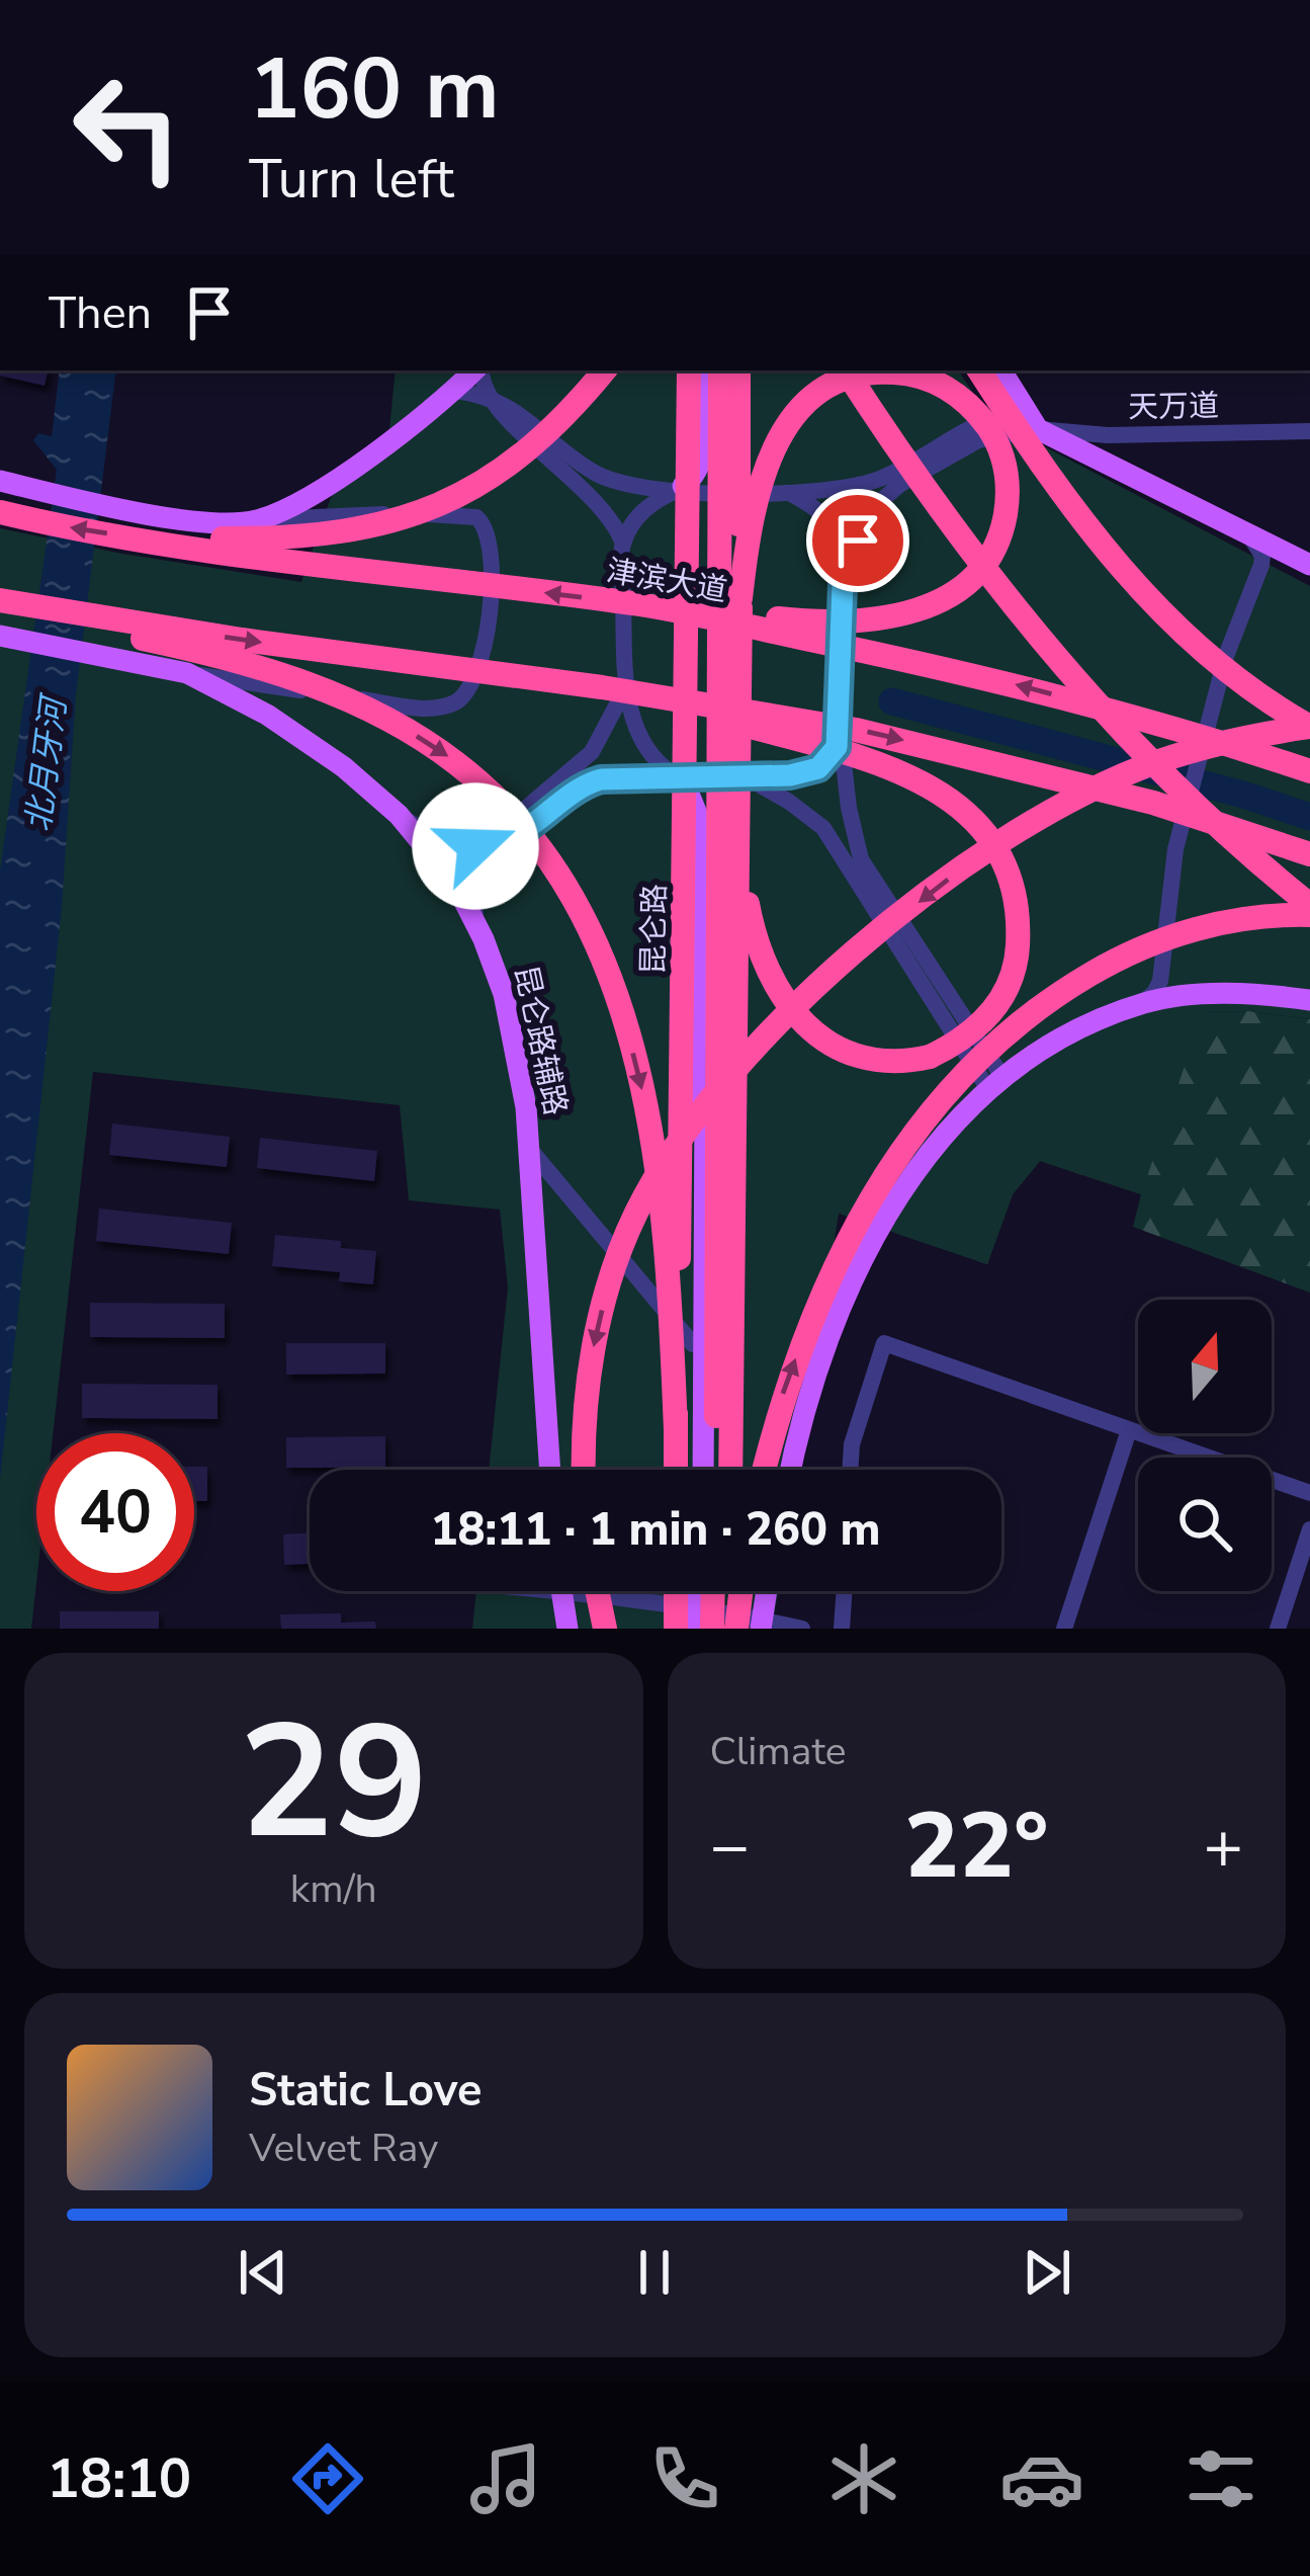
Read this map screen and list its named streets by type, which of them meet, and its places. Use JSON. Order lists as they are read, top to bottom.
{
  "streets": {
    "highway": ["津滨大道", "昆仑路"],
    "main road": ["昆仑路辅路"],
    "street": ["天万道"]
  },
  "water": ["北月牙河"],
  "north": "top",
  "page": {
    "turn": ["160 m", "Turn left"],
    "then": "Then",
    "limit": "40",
    "trip": "18:11 · 1 min · 260 m",
    "tile": [
      ["29", "km/h"],
      "Climate"
    ],
    "heat": ["−", "22°", "+"],
    "song": ["Static Love", "Velvet Ray"],
    "tabs": "18:10"
  }
}
